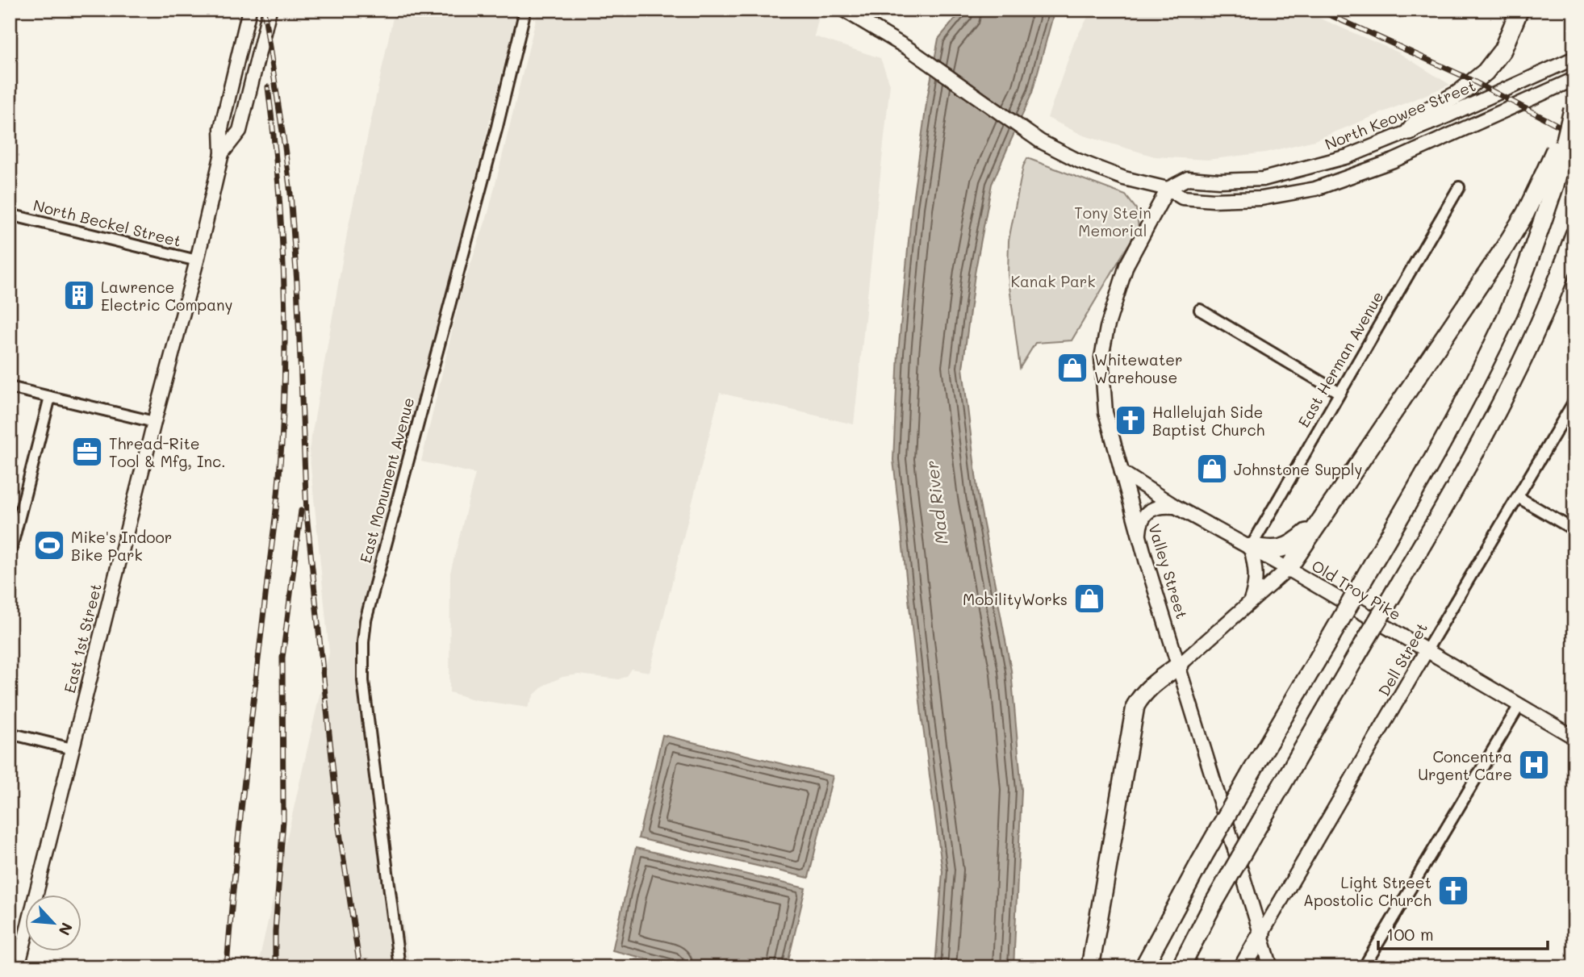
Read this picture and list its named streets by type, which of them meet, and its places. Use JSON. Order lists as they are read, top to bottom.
{
  "streets": {
    "main road": [
      "North Keowee Street",
      "Valley Street",
      "Old Troy Pike",
      "East 1st Street",
      "Dell Street"
    ],
    "street": ["North Beckel Street", "East Herman Avenue", "East Monument Avenue"]
  },
  "crossings": [
    ["North Keowee Street", "Valley Street"],
    ["North Beckel Street", "East 1st Street"],
    ["East Herman Avenue", "Old Troy Pike"],
    ["Valley Street", "Old Troy Pike"],
    ["Valley Street", "Dell Street"],
    ["Old Troy Pike", "Dell Street"]
  ],
  "water": ["Mad River"],
  "parks": ["Tony Stein Memorial", "Kanak Park"],
  "places": {
    "building": ["Lawrence Electric Company"],
    "shop": ["Whitewater Warehouse", "Johnstone Supply", "MobilityWorks"],
    "church": ["Hallelujah Side Baptist Church", "Light Street Apostolic Church"],
    "office": ["Thread-Rite Tool & Mfg, Inc."],
    "sports": ["Mike's Indoor Bike Park"],
    "hospital": ["Concentra Urgent Care"]
  },
  "scale_bar": "100 m",
  "north": "bottom right"
}
